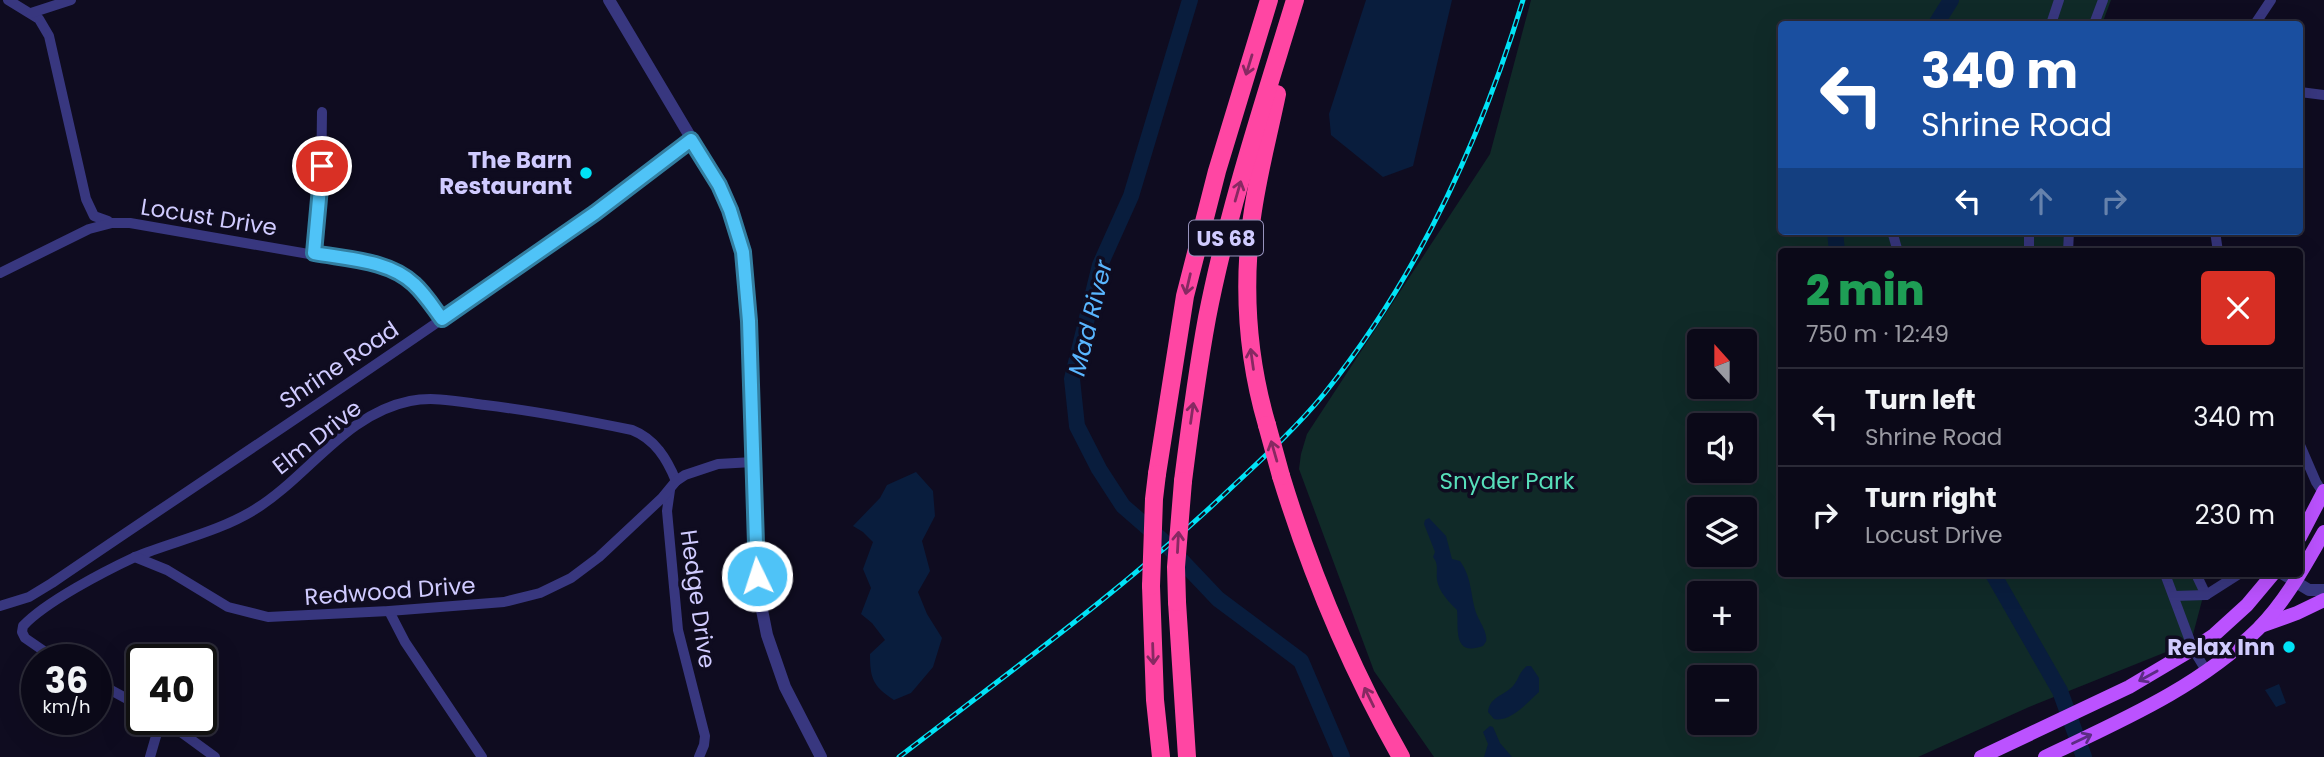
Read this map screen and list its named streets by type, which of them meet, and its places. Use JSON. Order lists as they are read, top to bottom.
{
  "streets": {
    "highway": ["US 68"],
    "street": [
      "Locust Drive",
      "Shrine Road",
      "Elm Drive",
      "Redwood Drive",
      "Hedge Drive"
    ]
  },
  "crossings": [
    ["Locust Drive", "Shrine Road"],
    ["Elm Drive", "Redwood Drive"],
    ["Elm Drive", "Hedge Drive"],
    ["Redwood Drive", "Hedge Drive"]
  ],
  "water": ["Mad River"],
  "parks": ["Snyder Park"],
  "places": ["The Barn Restaurant", "Relax Inn"],
  "north": "top",
  "page": {
    "turn": ["340 m", "Shrine Road"],
    "heading": ["2 min", "750 m · 12:49"],
    "map_buttons": ["+", "−"],
    "list": [
      {
        "name": "Turn left",
        "note": "Shrine Road",
        "value": "340 m"
      },
      {
        "name": "Turn right",
        "note": "Locust Drive",
        "value": "230 m"
      }
    ],
    "speed": "36 km/h",
    "limit": "40"
  }
}
